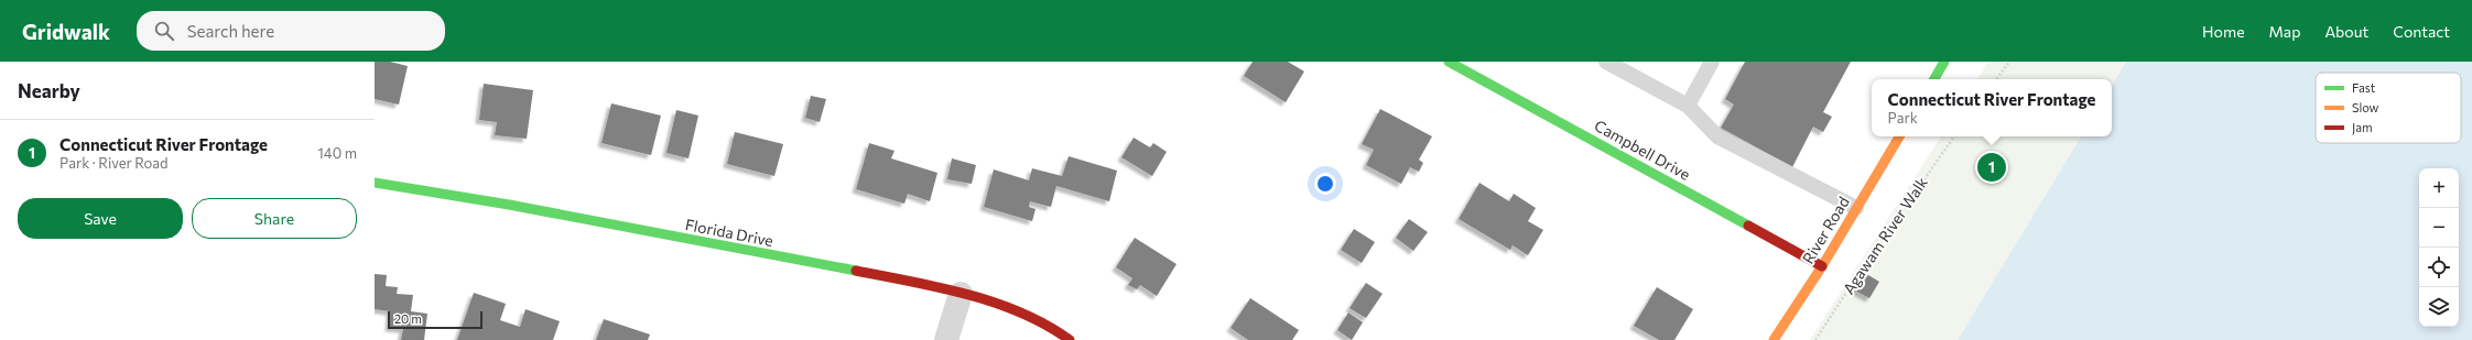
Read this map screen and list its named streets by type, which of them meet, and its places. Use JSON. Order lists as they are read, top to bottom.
{
  "streets": {
    "street": ["Campbell Drive", "River Road", "Florida Drive"],
    "path": ["Agawam River Walk"]
  },
  "crossings": [
    ["Campbell Drive", "River Road"]
  ],
  "legend": ["Fast", "Slow", "Jam"],
  "scale_bar": "20 m",
  "page": {
    "header": "Gridwalk",
    "search": "Search here",
    "nav": [
      "Home",
      "Map",
      "About",
      "Contact"
    ],
    "heading": "Nearby",
    "popup": ["Connecticut River Frontage", "Park"],
    "list": [
      {
        "mark": "1",
        "name": "Connecticut River Frontage",
        "note": "Park · River Road",
        "value": "140 m"
      }
    ],
    "pins": "1",
    "map_buttons": ["+", "−"],
    "buttons": ["Save", "Share"],
    "scale": "20 m"
  }
}
